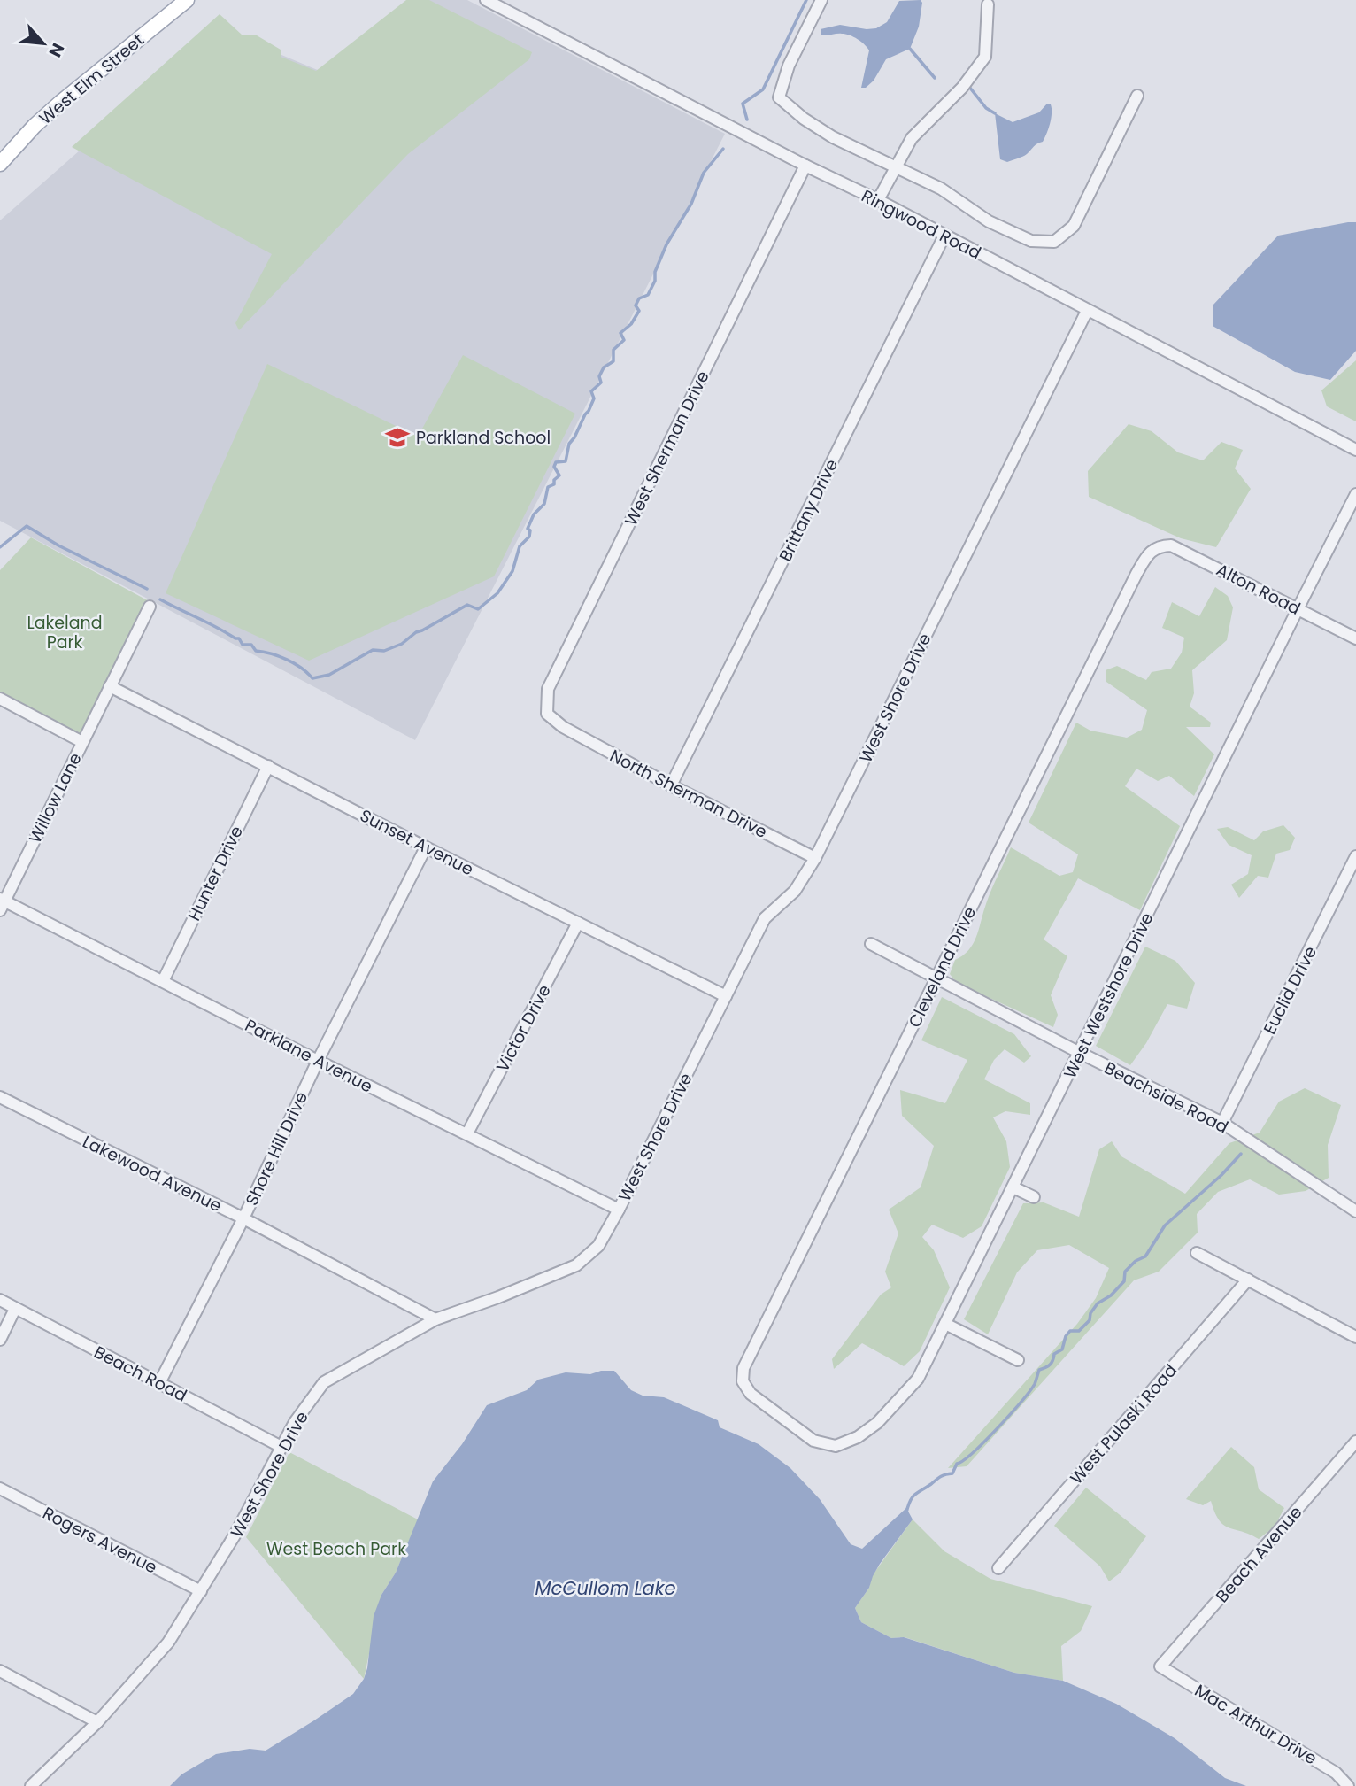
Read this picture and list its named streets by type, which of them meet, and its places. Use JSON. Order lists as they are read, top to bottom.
{
  "streets": {
    "main road": ["West Elm Street"],
    "street": [
      "Ringwood Road",
      "West Sherman Drive",
      "Brittany Drive",
      "Alton Road",
      "West Shore Drive",
      "North Sherman Drive",
      "Willow Lane",
      "Sunset Avenue",
      "Hunter Drive",
      "Cleveland Drive",
      "Euclid Drive",
      "West Westshore Drive",
      "Victor Drive",
      "Parklane Avenue",
      "Beachside Road",
      "Shore Hill Drive",
      "Lakewood Avenue",
      "Beach Road",
      "West Pulaski Road",
      "Rogers Avenue",
      "Beach Avenue",
      "Mac Arthur Drive"
    ]
  },
  "crossings": [
    ["Ringwood Road", "West Sherman Drive"],
    ["Ringwood Road", "Brittany Drive"],
    ["Ringwood Road", "West Shore Drive"],
    ["West Sherman Drive", "North Sherman Drive"],
    ["Brittany Drive", "North Sherman Drive"],
    ["Alton Road", "Cleveland Drive"],
    ["Alton Road", "West Westshore Drive"],
    ["West Shore Drive", "North Sherman Drive"],
    ["West Shore Drive", "Sunset Avenue"],
    ["West Shore Drive", "Parklane Avenue"],
    ["West Shore Drive", "Lakewood Avenue"],
    ["West Shore Drive", "Beach Road"],
    ["West Shore Drive", "Rogers Avenue"],
    ["Willow Lane", "Sunset Avenue"],
    ["Willow Lane", "Parklane Avenue"],
    ["Sunset Avenue", "Hunter Drive"],
    ["Sunset Avenue", "Victor Drive"],
    ["Sunset Avenue", "Shore Hill Drive"],
    ["Hunter Drive", "Parklane Avenue"],
    ["Cleveland Drive", "West Westshore Drive"],
    ["Cleveland Drive", "Beachside Road"],
    ["Euclid Drive", "Beachside Road"],
    ["West Westshore Drive", "Beachside Road"],
    ["Victor Drive", "Parklane Avenue"],
    ["Parklane Avenue", "Shore Hill Drive"],
    ["Shore Hill Drive", "Lakewood Avenue"],
    ["Shore Hill Drive", "Beach Road"],
    ["Beach Avenue", "Mac Arthur Drive"]
  ],
  "water": ["McCullom Lake"],
  "parks": ["Lakeland Park", "West Beach Park"],
  "places": {
    "school or university": ["Parkland School"]
  },
  "north": "bottom right"
}
